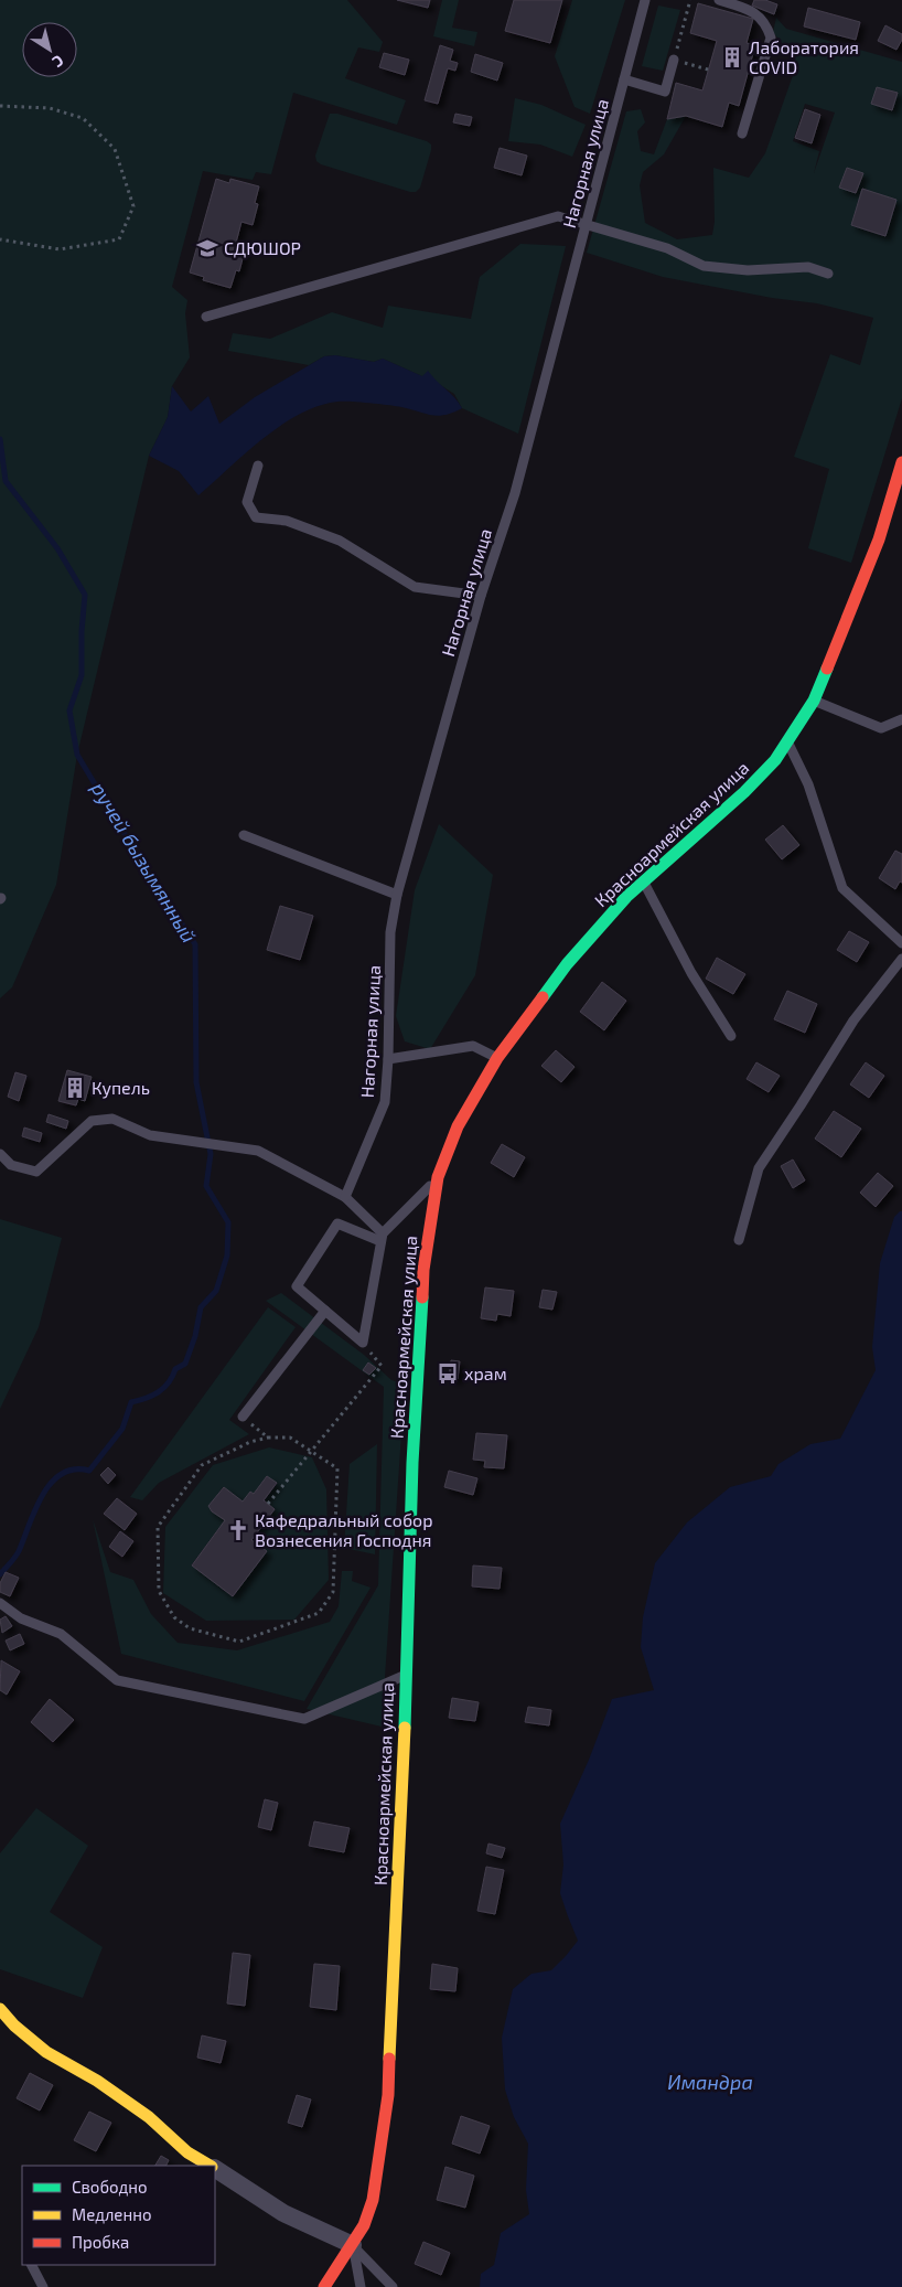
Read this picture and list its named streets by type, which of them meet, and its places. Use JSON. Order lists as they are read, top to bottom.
{
  "streets": {
    "street": ["Красноармейская улица"],
    "lane": ["Нагорная улица"]
  },
  "water": ["ручей бызымянный", "Имандра"],
  "places": {
    "building": ["Лаборатория COVID", "Купель"],
    "school or university": ["СДЮШОР"],
    "bus stop": ["храм"],
    "church": ["Кафедральный собор Вознесения Господня"]
  },
  "legend": ["Свободно", "Медленно", "Пробка"],
  "north": "bottom right"
}
